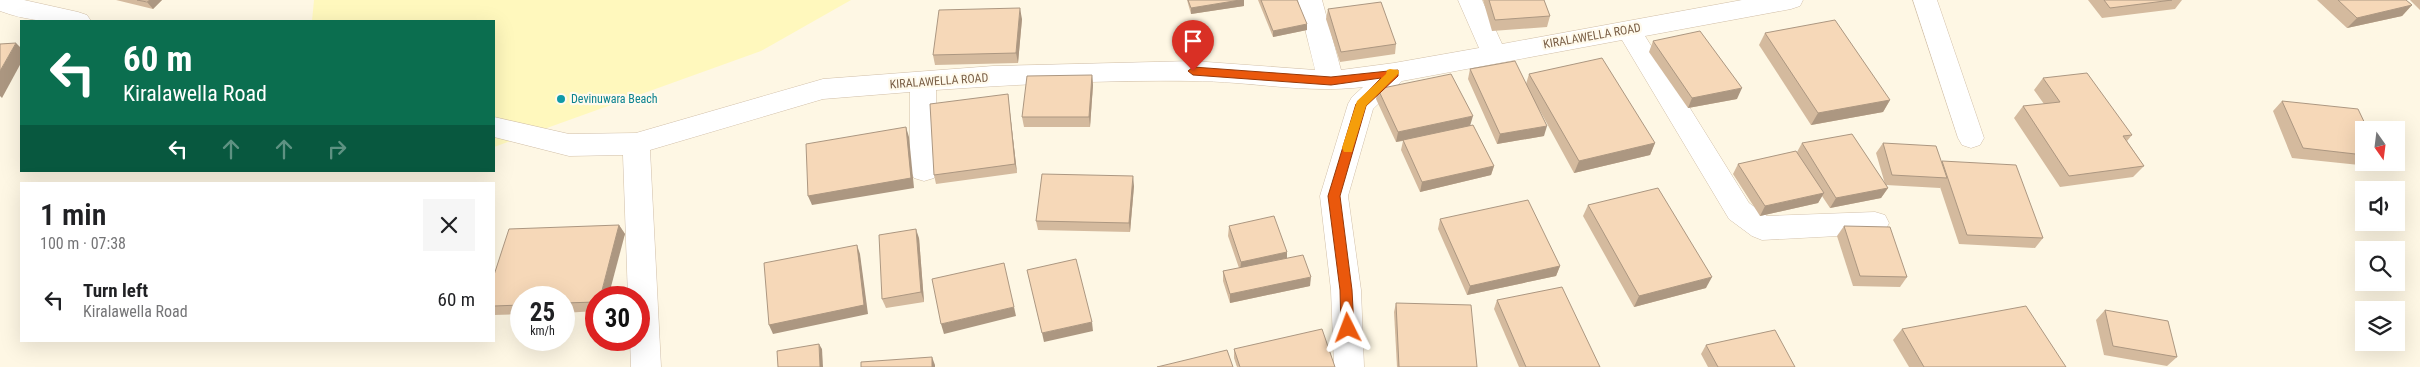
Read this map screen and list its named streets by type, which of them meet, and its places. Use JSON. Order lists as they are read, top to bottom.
{
  "streets": {
    "street": ["KIRALAWELLA ROAD"]
  },
  "places": ["Devinuwara Beach"],
  "north": "bottom",
  "page": {
    "turn": ["60 m", "Kiralawella Road"],
    "heading": ["1 min", "100 m · 07:38"],
    "list": [
      {
        "name": "Turn left",
        "note": "Kiralawella Road",
        "value": "60 m"
      }
    ],
    "speed": "25 km/h",
    "limit": "30"
  }
}
